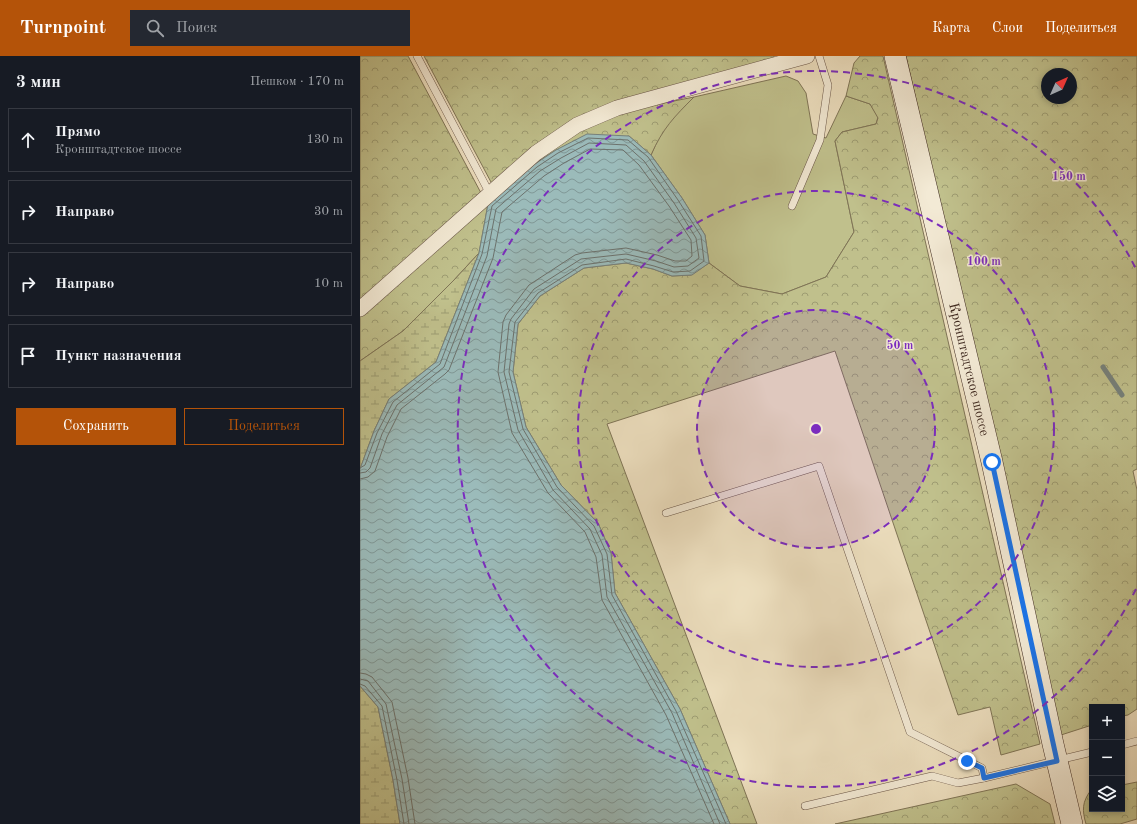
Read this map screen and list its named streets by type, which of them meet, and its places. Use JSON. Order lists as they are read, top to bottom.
{
  "streets": {
    "street": ["Кронштадтское шоссе"]
  },
  "north": "top right",
  "page": {
    "header": "Turnpoint",
    "search": "Поиск",
    "nav": ["Карта", "Слои", "Поделиться"],
    "heading": ["3 мин", "Пешком · 170 m"],
    "list": [
      ["Прямо", "Кронштадтское шоссе", "130 m"],
      ["Направо", "30 m"],
      ["Направо", "10 m"],
      "Пункт назначения"
    ],
    "buttons": ["Сохранить", "Поделиться"],
    "map_buttons": ["+", "−"]
  },
  "rings": ["150 m", "100 m", "50 m"]
}
